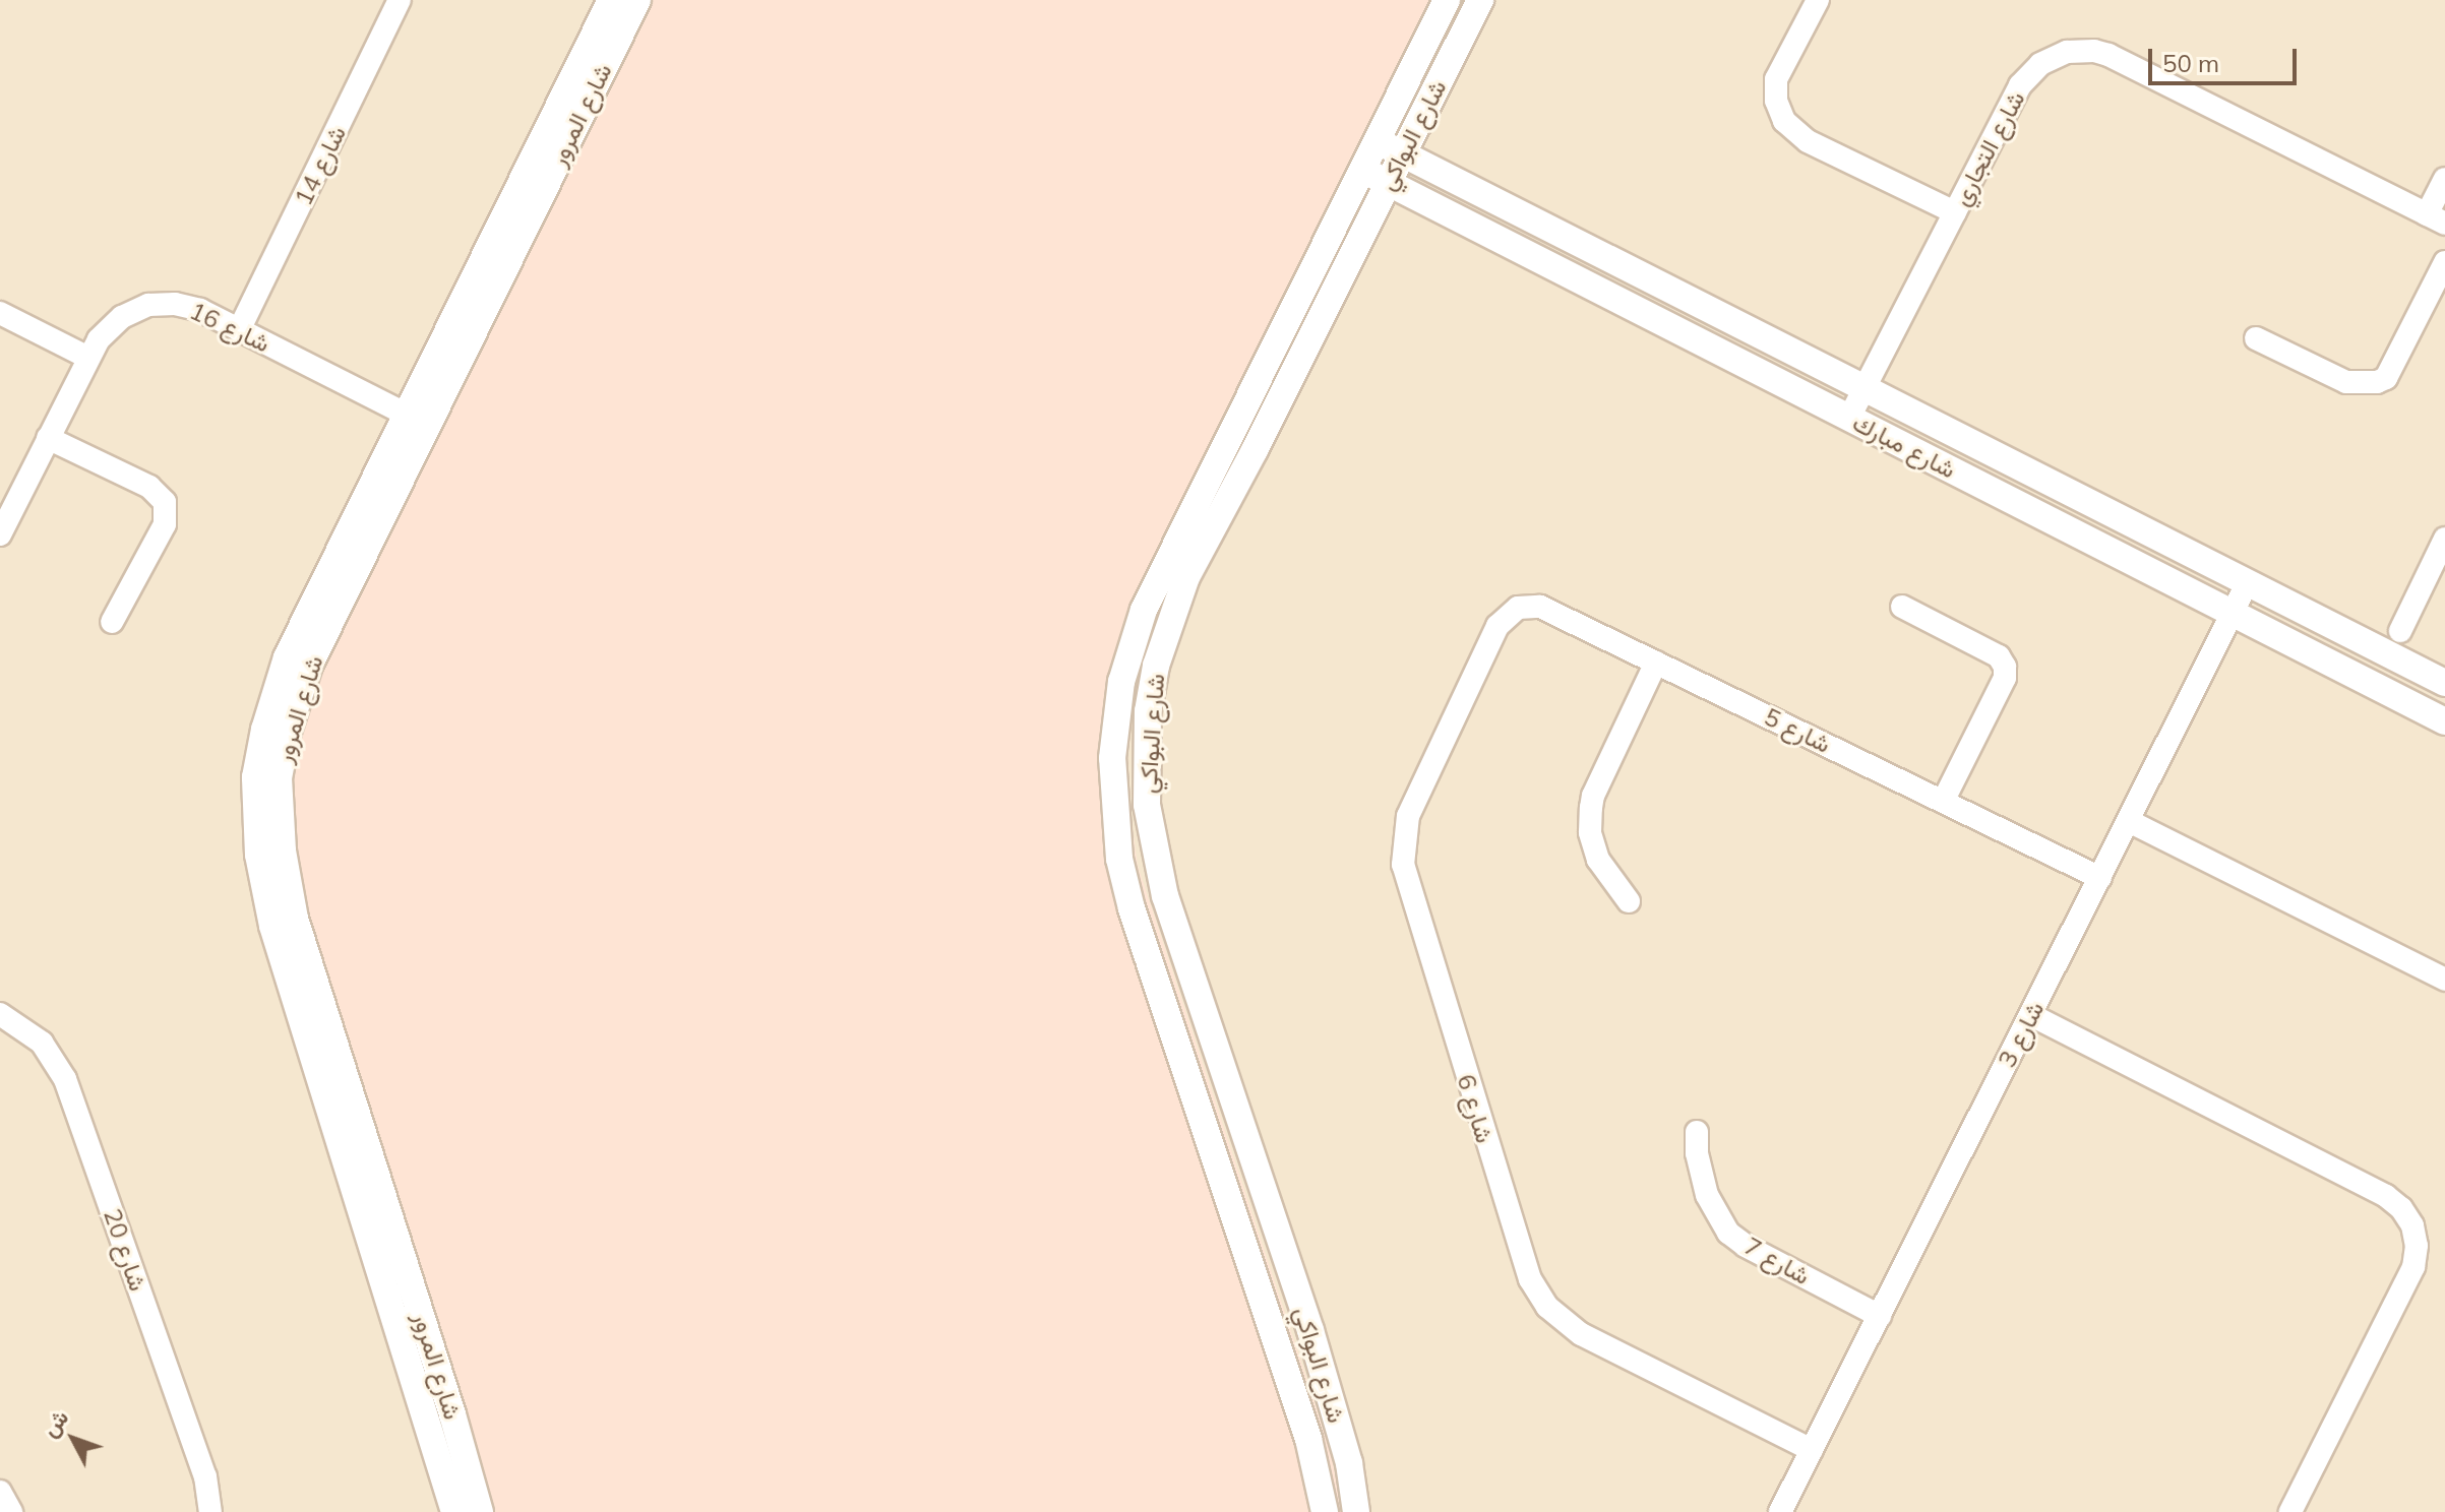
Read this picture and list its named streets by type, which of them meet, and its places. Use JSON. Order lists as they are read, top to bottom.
{
  "streets": {
    "street": [
      "شارع المرور",
      "شارع البواكي",
      "شارع التجاري",
      "شارع 14",
      "شارع 16",
      "شارع مبارك",
      "شارع 5",
      "شارع 3",
      "شارع 6",
      "شارع 20",
      "شارع 7"
    ]
  },
  "crossings": [
    ["شارع المرور", "شارع 16"],
    ["شارع البواكي", "شارع مبارك"],
    ["شارع التجاري", "شارع مبارك"],
    ["شارع 14", "شارع 16"],
    ["شارع مبارك", "شارع 3"],
    ["شارع 5", "شارع 3"],
    ["شارع 5", "شارع 6"],
    ["شارع 3", "شارع 6"],
    ["شارع 3", "شارع 7"]
  ],
  "scale_bar": "50 m",
  "north": "top left"
}
